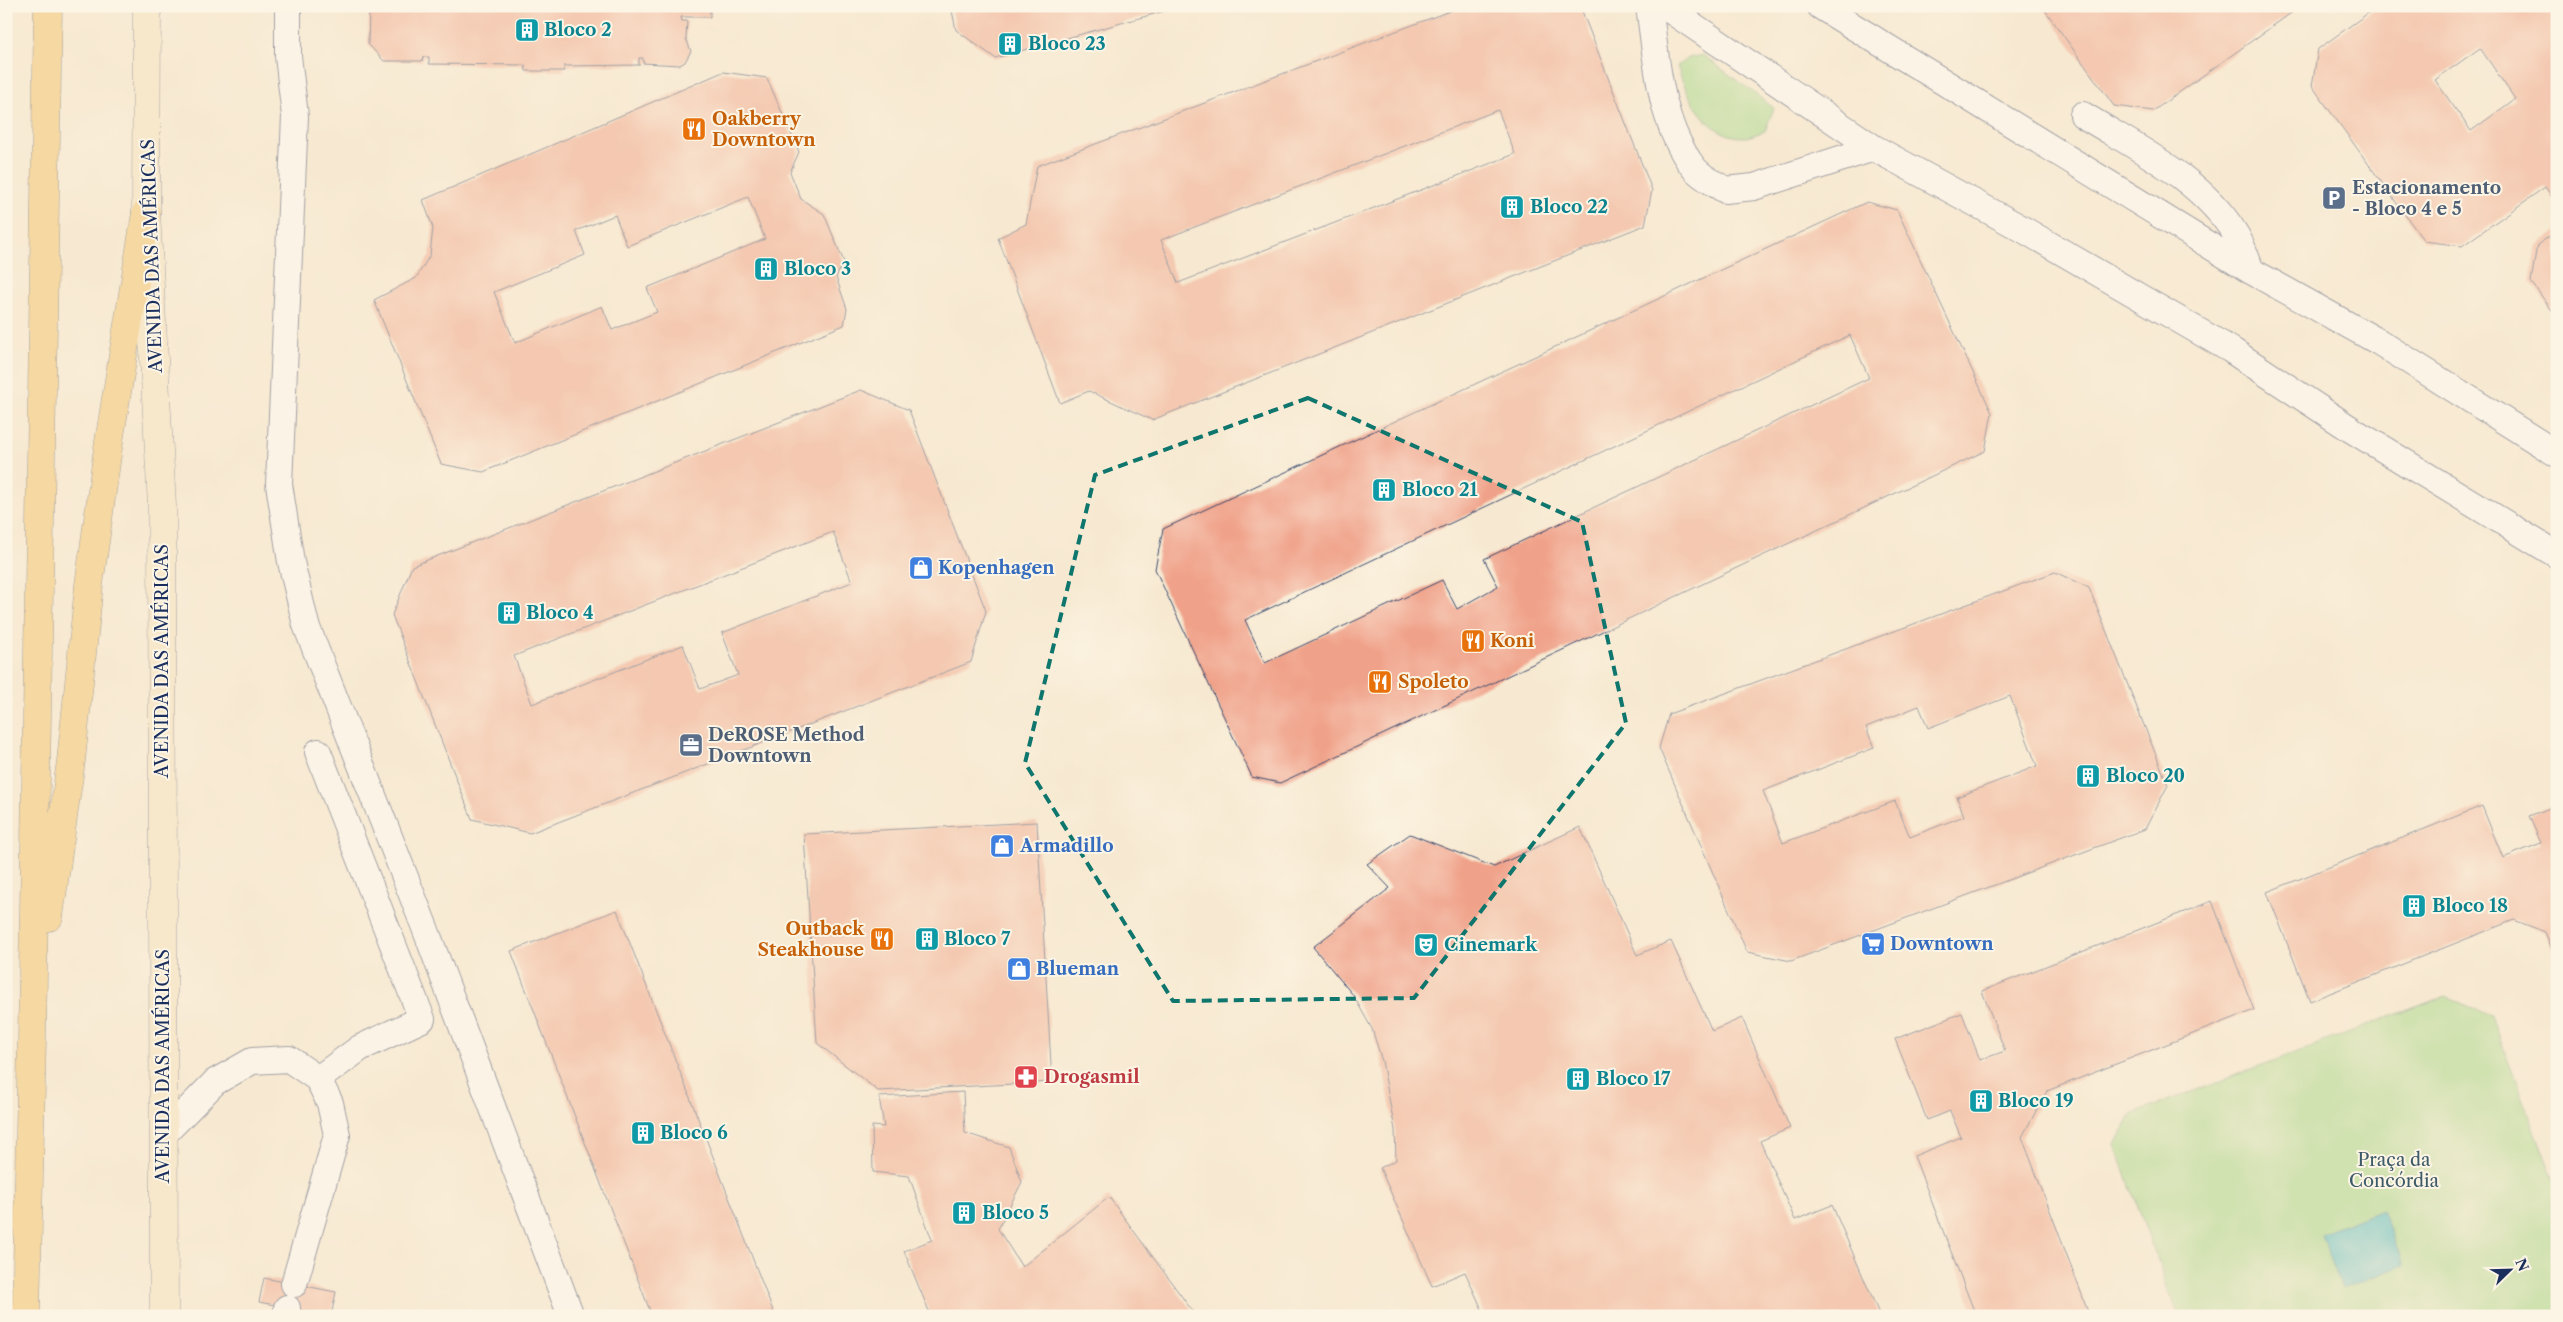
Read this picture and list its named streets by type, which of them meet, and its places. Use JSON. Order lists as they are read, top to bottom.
{
  "streets": {
    "main road": ["AVENIDA DAS AMÉRICAS"]
  },
  "parks": ["Praça da Concórdia"],
  "places": {
    "building": [
      "Bloco 2",
      "Bloco 23",
      "Bloco 22",
      "Bloco 3",
      "Bloco 21",
      "Bloco 4",
      "Bloco 20",
      "Bloco 18",
      "Bloco 7",
      "Bloco 17",
      "Bloco 19",
      "Bloco 6",
      "Bloco 5"
    ],
    "restaurant": [
      "Oakberry Downtown",
      "Koni",
      "Spoleto",
      "Outback Steakhouse"
    ],
    "parking": ["Estacionamento - Bloco 4 e 5"],
    "shop": ["Kopenhagen", "Armadillo", "Blueman"],
    "office": ["DeROSE Method Downtown"],
    "supermarket": ["Downtown"],
    "theatre": ["Cinemark"],
    "pharmacy": ["Drogasmil"]
  },
  "north": "top right"
}
